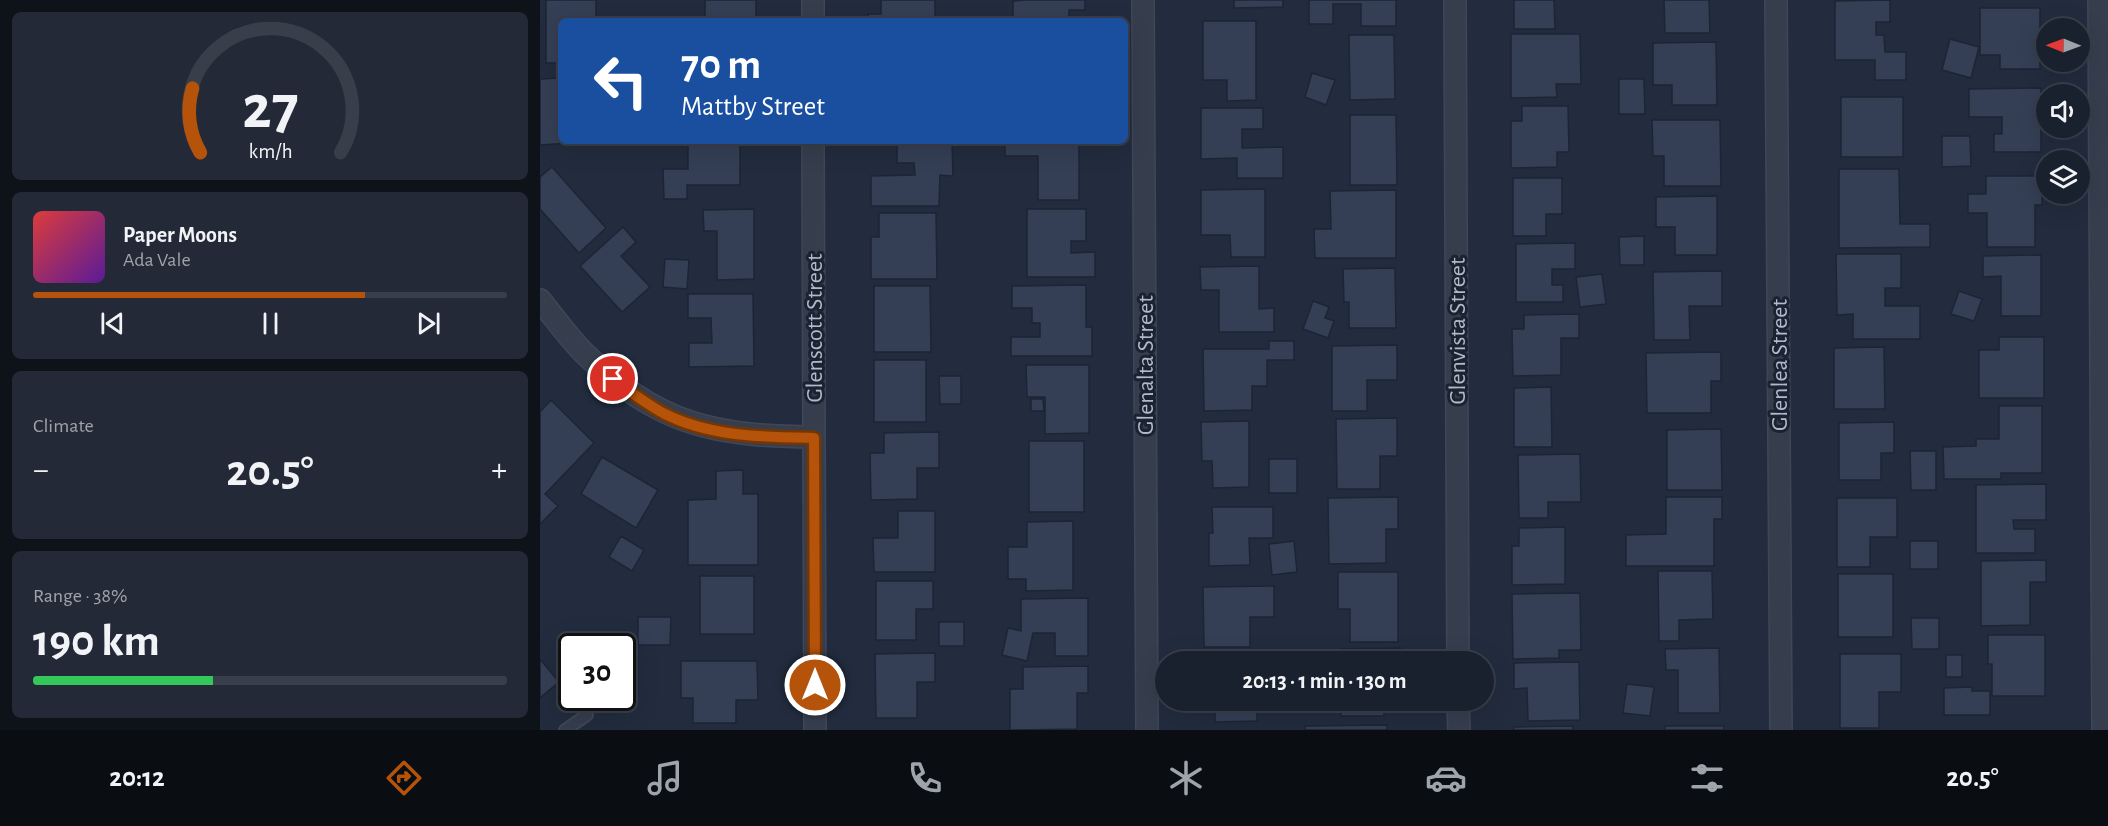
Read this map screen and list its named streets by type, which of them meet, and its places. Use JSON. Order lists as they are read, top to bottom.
{
  "streets": {
    "street": [
      "Glenscott Street",
      "Glenvista Street",
      "Glenalta Street",
      "Glenlea Street"
    ]
  },
  "north": "left",
  "page": {
    "turn": ["70 m", "Mattby Street"],
    "song": ["Paper Moons", "Ada Vale"],
    "tile": [
      "Climate",
      ["Range · 38%", "190 km"]
    ],
    "heat": ["−", "20.5°", "+"],
    "limit": "30",
    "trip": "20:13 · 1 min · 130 m",
    "tabs": ["20:12", "20.5°"],
    "gauge": ["27", "km/h"]
  }
}
